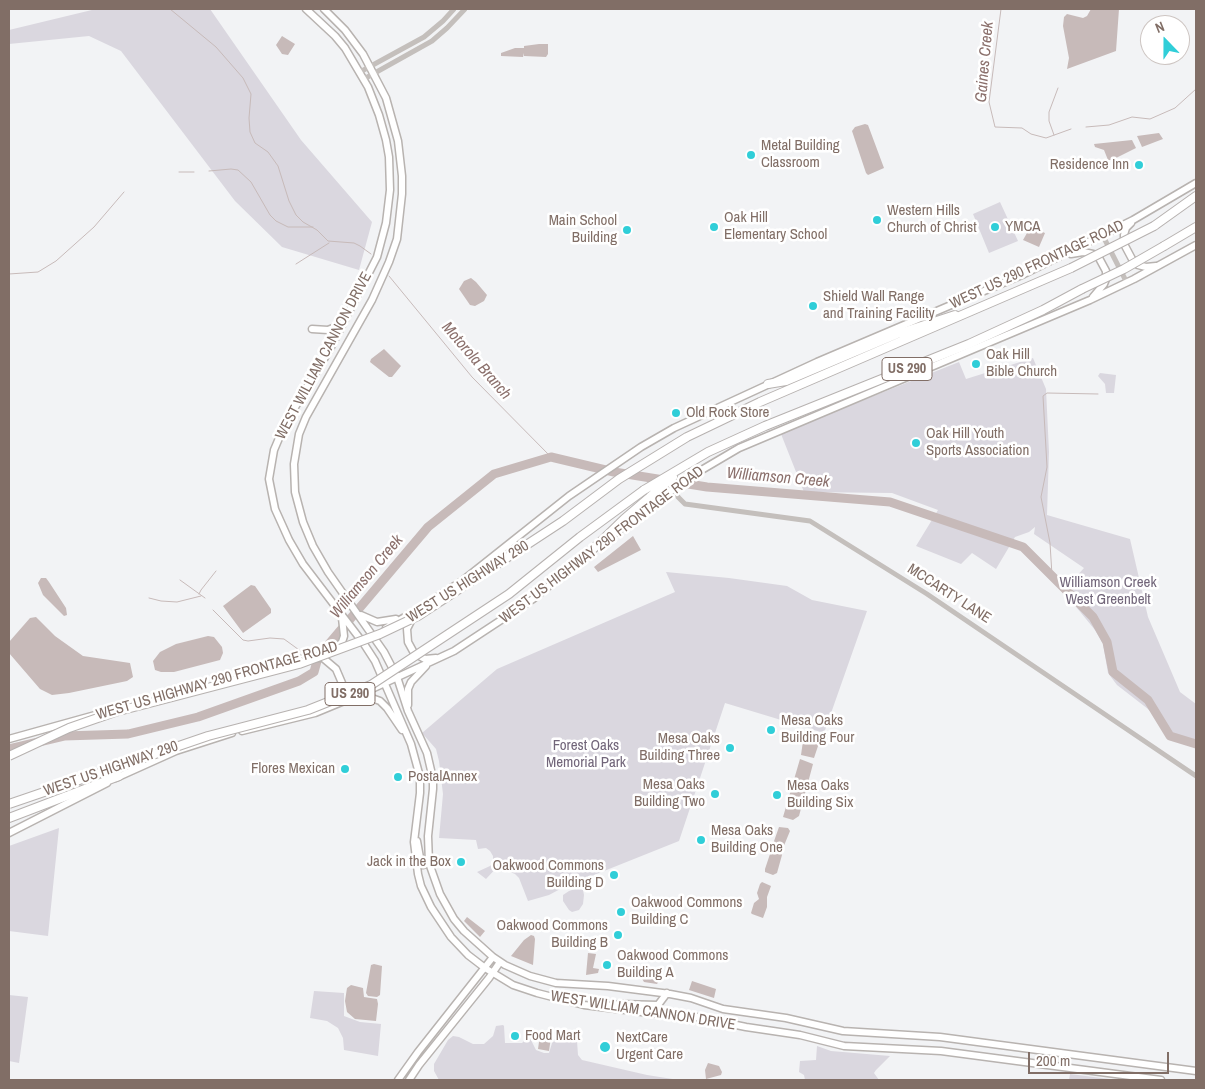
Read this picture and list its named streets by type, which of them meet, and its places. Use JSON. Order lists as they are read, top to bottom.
{
  "streets": {
    "highway": ["US 290", "WEST US HIGHWAY 290"],
    "main road": ["WEST US 290 FRONTAGE ROAD", "WEST WILLIAM CANNON DRIVE", "WEST US HIGHWAY 290 FRONTAGE ROAD"],
    "street": ["MCCARTY LANE"]
  },
  "crossings": [
    ["WEST US 290 FRONTAGE ROAD", "WEST US HIGHWAY 290"],
    ["WEST WILLIAM CANNON DRIVE", "WEST US HIGHWAY 290 FRONTAGE ROAD"],
    ["US 290", "WEST US HIGHWAY 290"],
    ["WEST US HIGHWAY 290 FRONTAGE ROAD", "WEST US HIGHWAY 290"],
    ["WEST US HIGHWAY 290 FRONTAGE ROAD", "MCCARTY LANE"]
  ],
  "water": ["Gaines Creek", "Motorola Branch", "Williamson Creek"],
  "parks": ["Williamson Creek West Greenbelt", "Forest Oaks Memorial Park"],
  "places": [
    "Metal Building Classroom",
    "Residence Inn",
    "Western Hills Church of Christ",
    "Oak Hill Elementary School",
    "YMCA",
    "Main School Building",
    "Shield Wall Range and Training Facility",
    "Oak Hill Bible Church",
    "Old Rock Store",
    "Oak Hill Youth Sports Association",
    "Mesa Oaks Building Four",
    "Mesa Oaks Building Three",
    "Flores Mexican",
    "PostalAnnex",
    "Mesa Oaks Building Two",
    "Mesa Oaks Building Six",
    "Mesa Oaks Building One",
    "Jack in the Box",
    "Oakwood Commons Building D",
    "Oakwood Commons Building C",
    "Oakwood Commons Building B",
    "Oakwood Commons Building A",
    "Food Mart",
    "NextCare Urgent Care"
  ],
  "scale_bar": "200 m",
  "north": "top"
}
